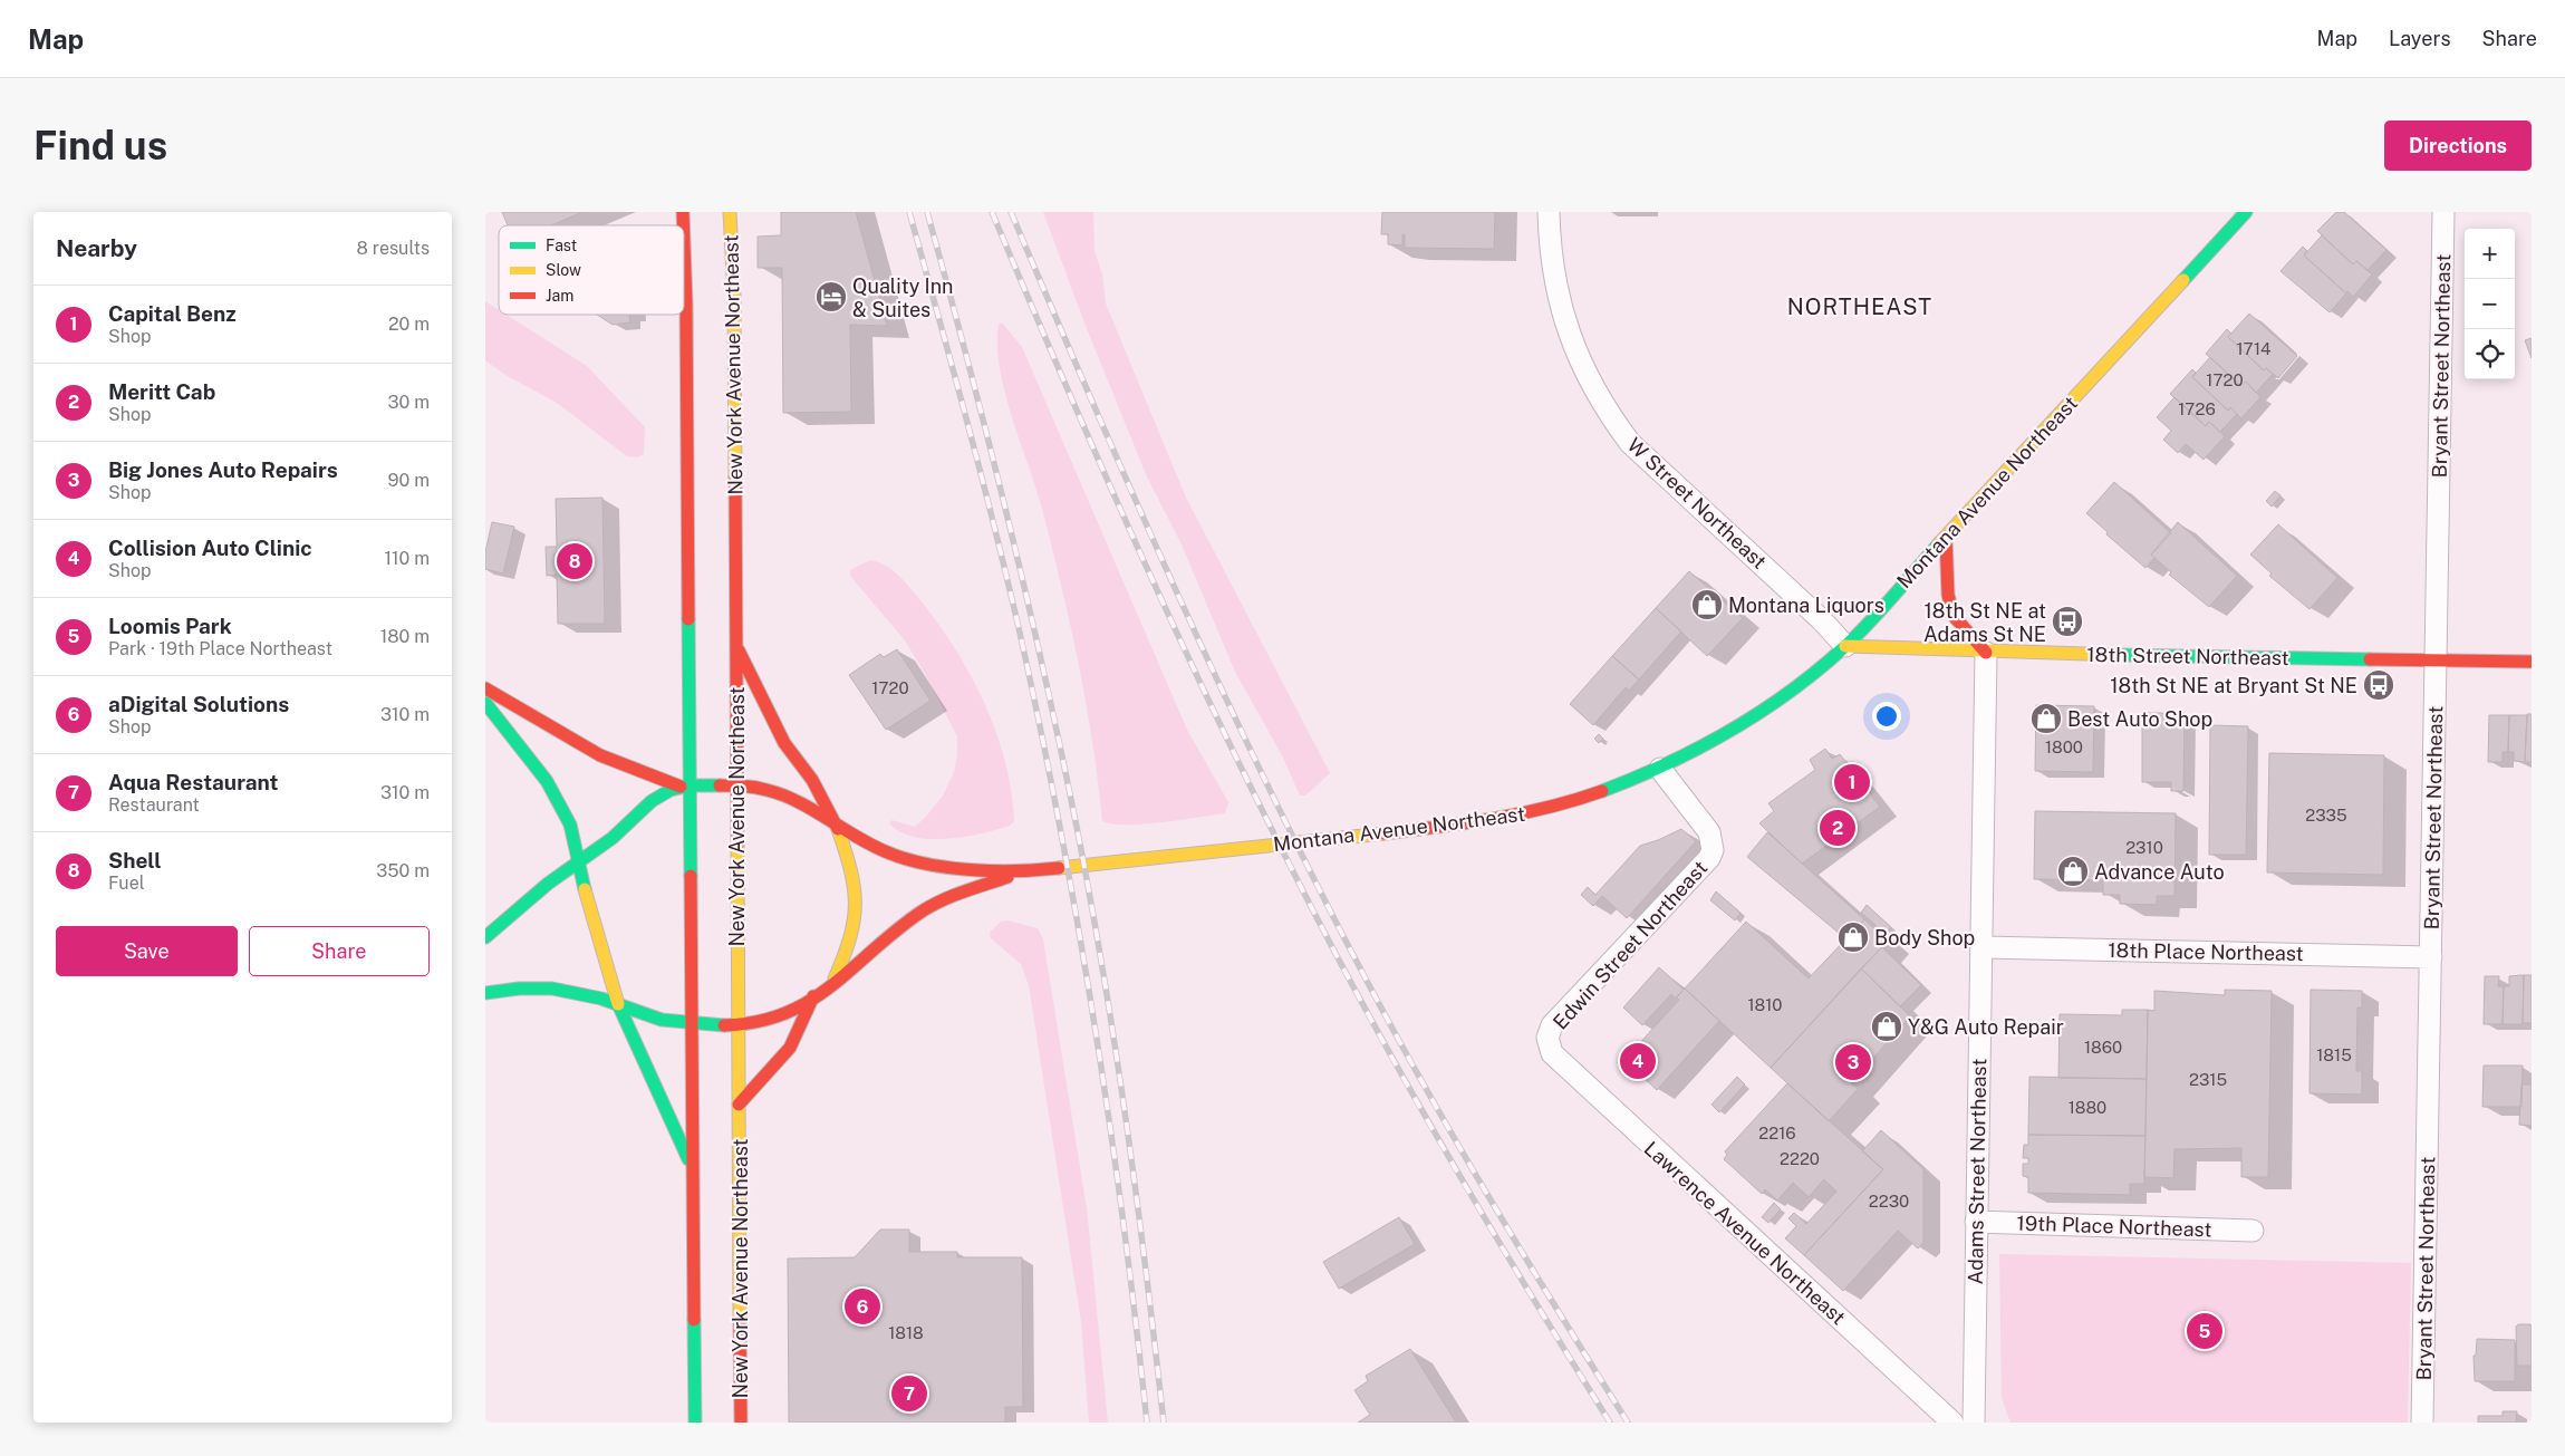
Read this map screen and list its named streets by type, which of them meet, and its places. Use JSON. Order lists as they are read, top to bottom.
{
  "streets": {
    "main road": ["New York Avenue Northeast", "Montana Avenue Northeast", "18th Street Northeast"],
    "street": [
      "Bryant Street Northeast",
      "W Street Northeast",
      "Edwin Street Northeast",
      "18th Place Northeast",
      "Adams Street Northeast",
      "19th Place Northeast",
      "Lawrence Avenue Northeast"
    ]
  },
  "crossings": [
    ["New York Avenue Northeast", "Montana Avenue Northeast"],
    ["Bryant Street Northeast", "18th Street Northeast"],
    ["Bryant Street Northeast", "18th Place Northeast"],
    ["Montana Avenue Northeast", "W Street Northeast"],
    ["Montana Avenue Northeast", "18th Street Northeast"],
    ["Montana Avenue Northeast", "Edwin Street Northeast"],
    ["W Street Northeast", "18th Street Northeast"],
    ["18th Street Northeast", "Adams Street Northeast"],
    ["Edwin Street Northeast", "Lawrence Avenue Northeast"],
    ["18th Place Northeast", "Adams Street Northeast"],
    ["Adams Street Northeast", "19th Place Northeast"]
  ],
  "districts": ["NORTHEAST"],
  "places": {
    "hotel": ["Quality Inn & Suites"],
    "shop": [
      "Montana Liquors",
      "Best Auto Shop",
      "Advance Auto",
      "Body Shop",
      "Y&G Auto Repair"
    ],
    "bus stop": ["18th St NE at Adams St NE", "18th St NE at Bryant St NE"]
  },
  "house_numbers": [
    "1714",
    "1720",
    "1726",
    "1720",
    "1800",
    "2335",
    "2310",
    "1810",
    "1860",
    "1815",
    "2315",
    "1880",
    "2216",
    "2220",
    "2230",
    "1818"
  ],
  "legend": ["Fast", "Slow", "Jam"],
  "page": {
    "header": "Map",
    "nav": ["Map", "Layers", "Share"],
    "buttons": [
      "Directions",
      ["Save", "Share"]
    ],
    "title": "Find us",
    "heading": ["Nearby", "8 results"],
    "map_buttons": ["+", "−"],
    "list": [
      {
        "mark": "1",
        "name": "Capital Benz",
        "note": "Shop",
        "value": "20 m"
      },
      {
        "mark": "2",
        "name": "Meritt Cab",
        "note": "Shop",
        "value": "30 m"
      },
      {
        "mark": "3",
        "name": "Big Jones Auto Repairs",
        "note": "Shop",
        "value": "90 m"
      },
      {
        "mark": "4",
        "name": "Collision Auto Clinic",
        "note": "Shop",
        "value": "110 m"
      },
      {
        "mark": "5",
        "name": "Loomis Park",
        "note": "Park · 19th Place Northeast",
        "value": "180 m"
      },
      {
        "mark": "6",
        "name": "aDigital Solutions",
        "note": "Shop",
        "value": "310 m"
      },
      {
        "mark": "7",
        "name": "Aqua Restaurant",
        "note": "Restaurant",
        "value": "310 m"
      },
      {
        "mark": "8",
        "name": "Shell",
        "note": "Fuel",
        "value": "350 m"
      }
    ],
    "pins": [
      "8",
      "1",
      "2",
      "4",
      "3",
      "6",
      "5",
      "7"
    ]
  }
}
